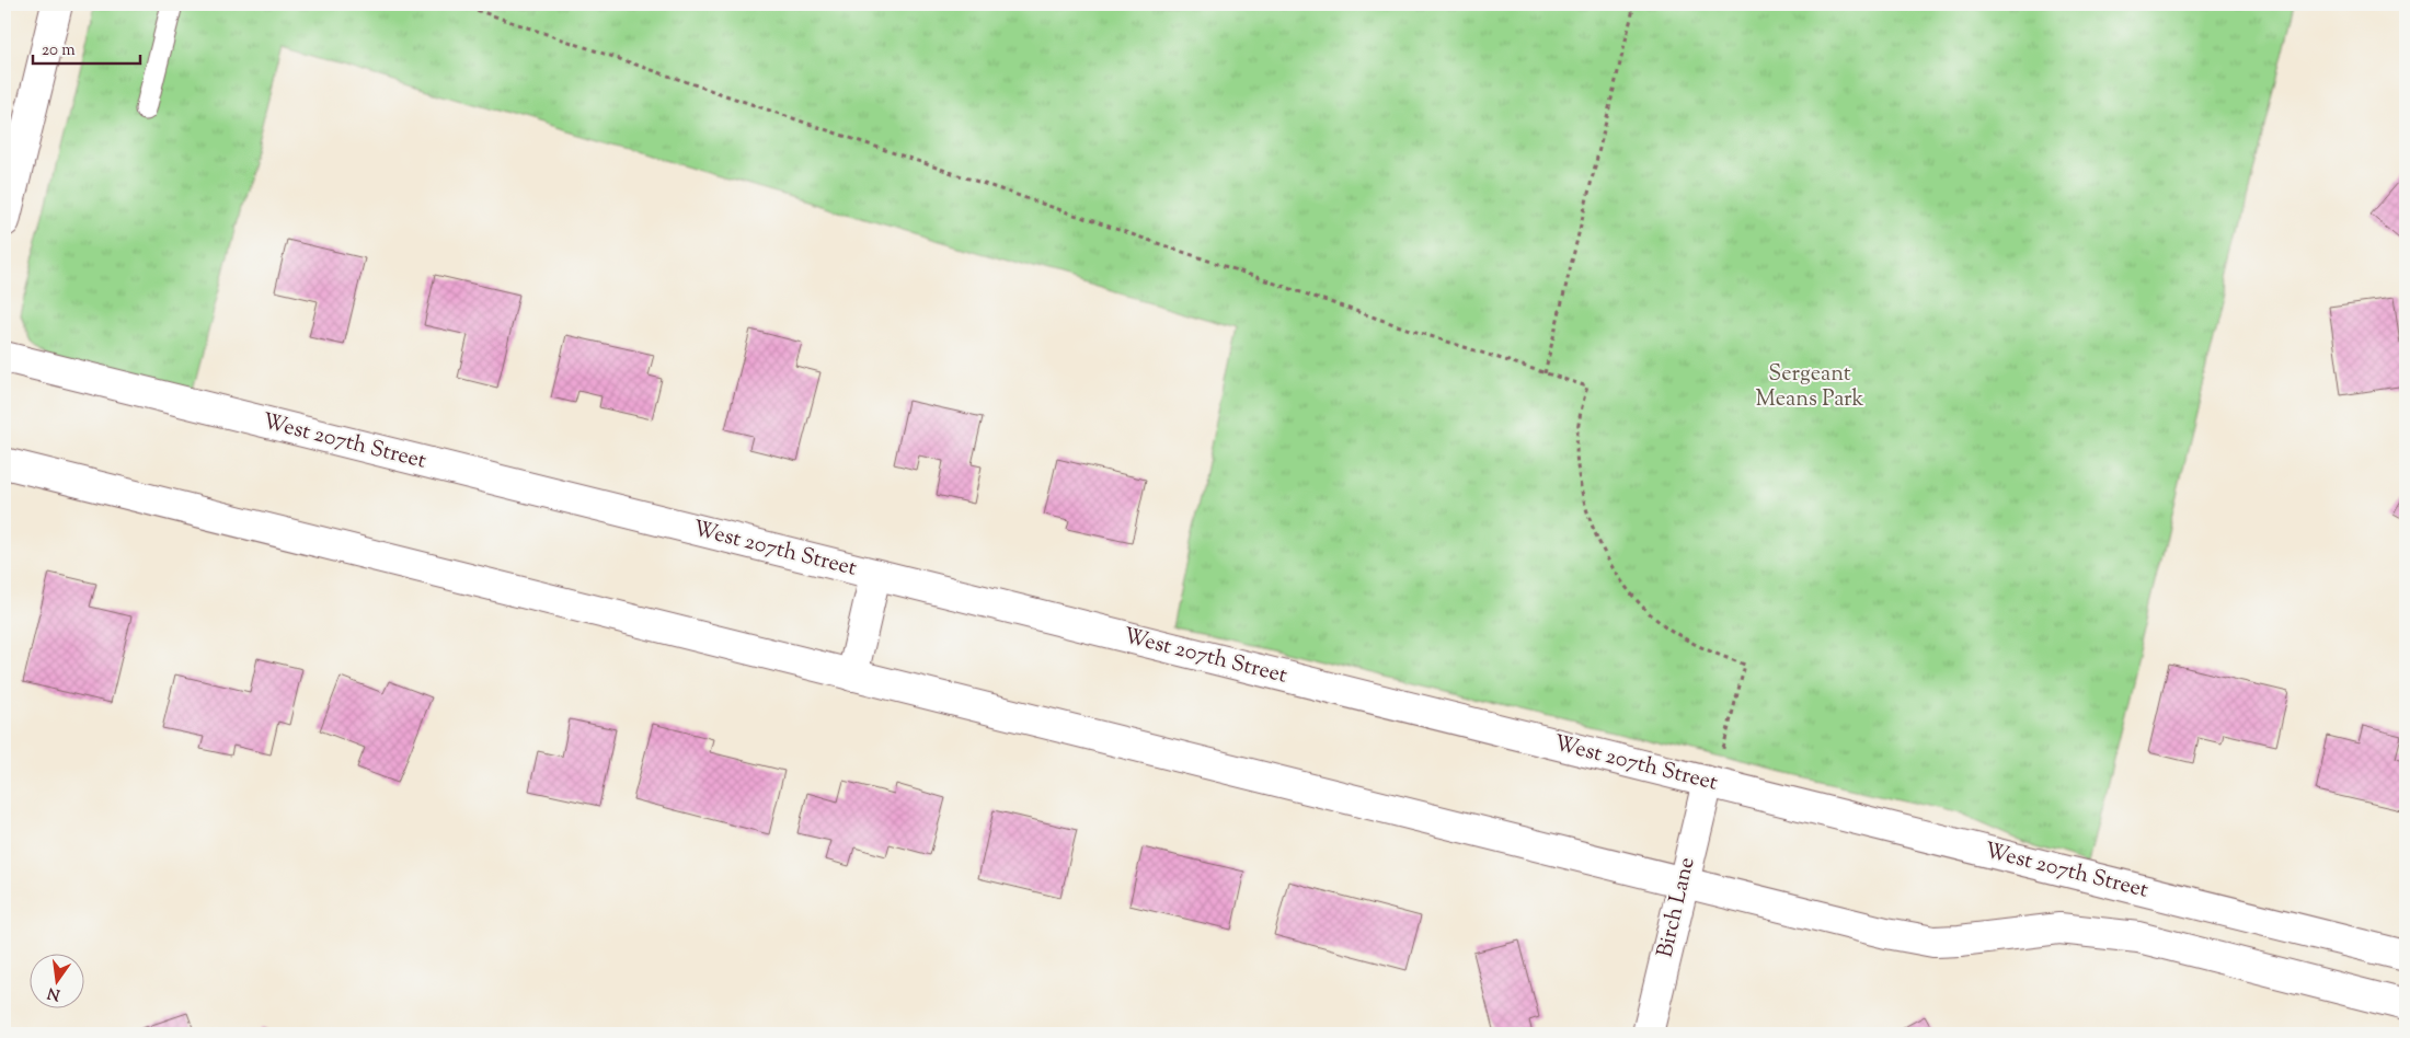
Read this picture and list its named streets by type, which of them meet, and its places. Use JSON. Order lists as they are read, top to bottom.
{
  "streets": {
    "street": ["West 207th Street", "Birch Lane"]
  },
  "crossings": [
    ["West 207th Street", "Birch Lane"]
  ],
  "parks": ["Sergeant Means Park"],
  "scale_bar": "20 m",
  "north": "bottom"
}
